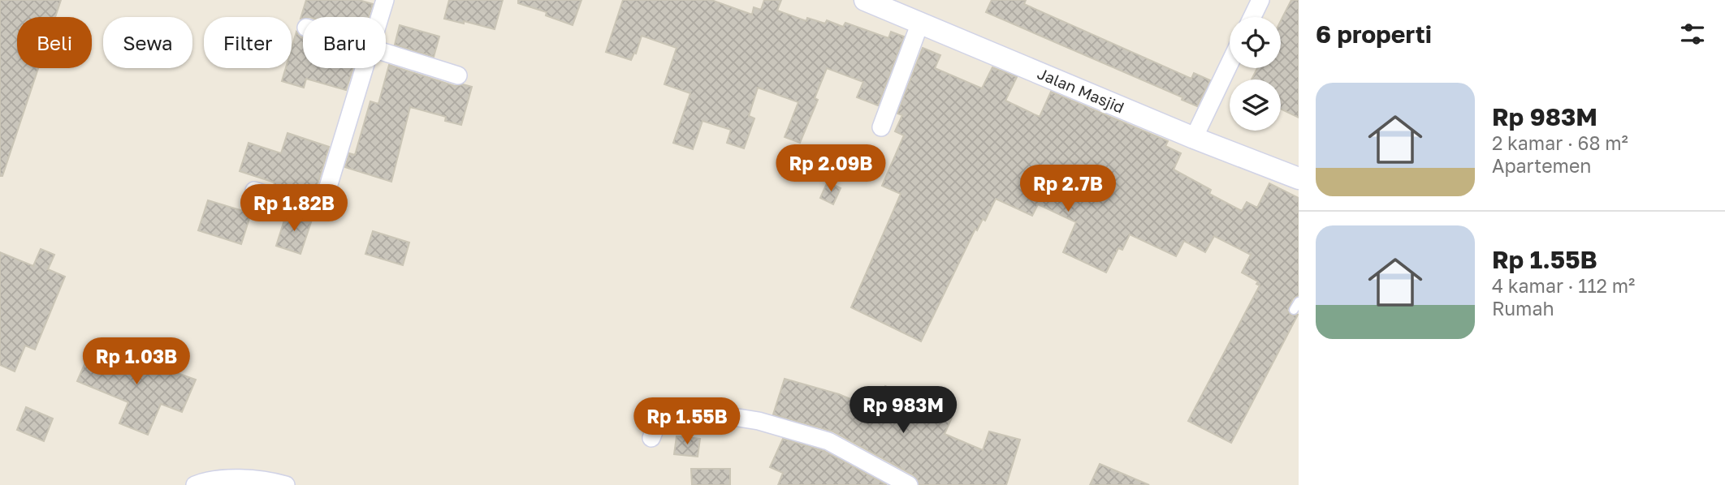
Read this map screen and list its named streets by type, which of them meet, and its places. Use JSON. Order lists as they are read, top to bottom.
{
  "streets": {
    "street": ["Jalan Masjid"]
  },
  "page": {
    "heading": "6 properti",
    "chip": [
      "Beli",
      "Sewa",
      "Filter",
      "Baru"
    ],
    "list": [
      {
        "name": "Rp 983M",
        "note": "2 kamar · 68 m² · Apartemen"
      },
      {
        "name": "Rp 1.55B",
        "note": "4 kamar · 112 m² · Rumah"
      }
    ],
    "price": [
      "Rp 2.09B",
      "Rp 2.7B",
      "Rp 1.82B",
      "Rp 1.03B",
      "Rp 983M",
      "Rp 1.55B"
    ]
  }
}
